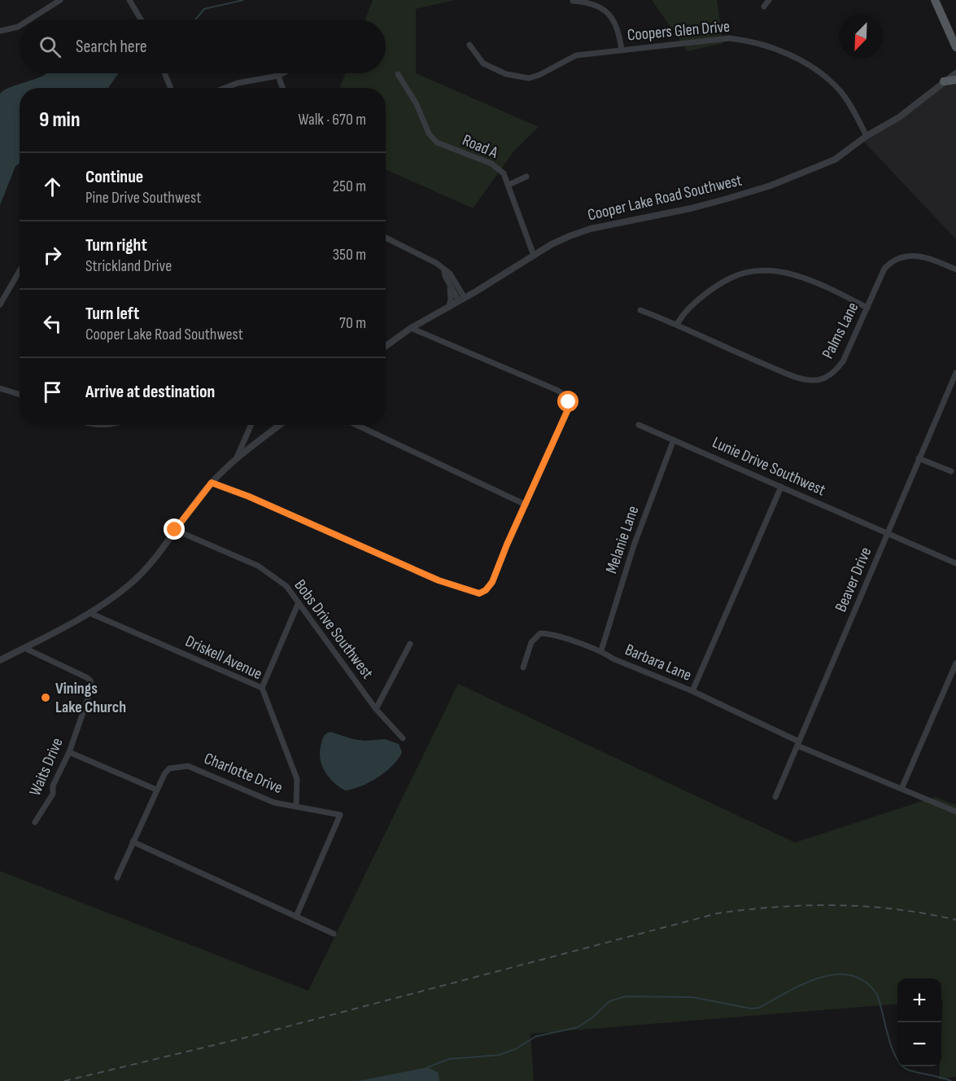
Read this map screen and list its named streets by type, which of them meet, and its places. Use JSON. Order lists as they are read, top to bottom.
{
  "streets": {
    "street": [
      "Coopers Glen Drive",
      "Road A",
      "Cooper Lake Road Southwest",
      "Palms Lane",
      "Lunie Drive Southwest",
      "Melanie Lane",
      "Beaver Drive",
      "Bobs Drive Southwest",
      "Driskell Avenue",
      "Barbara Lane",
      "Waits Drive",
      "Charlotte Drive"
    ]
  },
  "crossings": [
    ["Coopers Glen Drive", "Cooper Lake Road Southwest"],
    ["Road A", "Cooper Lake Road Southwest"],
    ["Lunie Drive Southwest", "Melanie Lane"],
    ["Lunie Drive Southwest", "Beaver Drive"],
    ["Melanie Lane", "Barbara Lane"],
    ["Beaver Drive", "Barbara Lane"],
    ["Driskell Avenue", "Charlotte Drive"]
  ],
  "places": ["Vinings Lake Church"],
  "north": "bottom left",
  "page": {
    "search": "Search here",
    "heading": ["9 min", "Walk · 670 m"],
    "list": [
      ["Continue", "Pine Drive Southwest", "250 m"],
      ["Turn right", "Strickland Drive", "350 m"],
      ["Turn left", "Cooper Lake Road Southwest", "70 m"],
      "Arrive at destination"
    ],
    "map_buttons": ["+", "−"]
  }
}
